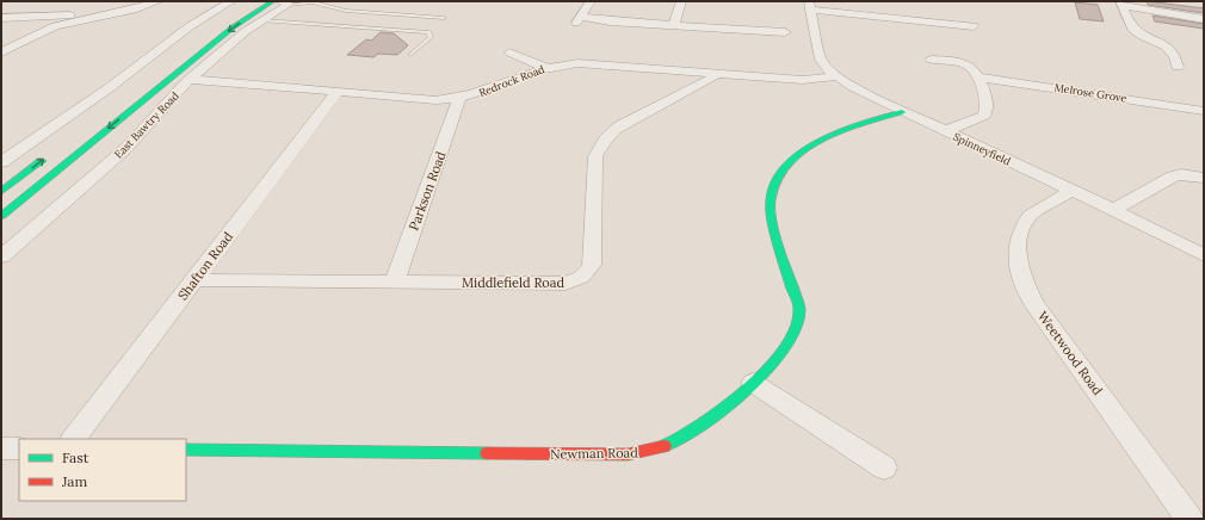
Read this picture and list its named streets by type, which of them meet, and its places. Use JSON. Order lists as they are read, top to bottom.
{
  "streets": {
    "street": [
      "Redrock Road",
      "Melrose Grove",
      "East Bawtry Road",
      "Spinneyfield",
      "Parkson Road",
      "Shafton Road",
      "Middlefield Road",
      "Weetwood Road",
      "Newman Road"
    ]
  },
  "crossings": [
    ["Redrock Road", "East Bawtry Road"],
    ["Redrock Road", "Spinneyfield"],
    ["Redrock Road", "Parkson Road"],
    ["Redrock Road", "Shafton Road"],
    ["Redrock Road", "Middlefield Road"],
    ["Spinneyfield", "Weetwood Road"],
    ["Spinneyfield", "Newman Road"],
    ["Parkson Road", "Middlefield Road"],
    ["Shafton Road", "Middlefield Road"]
  ],
  "legend": ["Fast", "Jam"]
}
